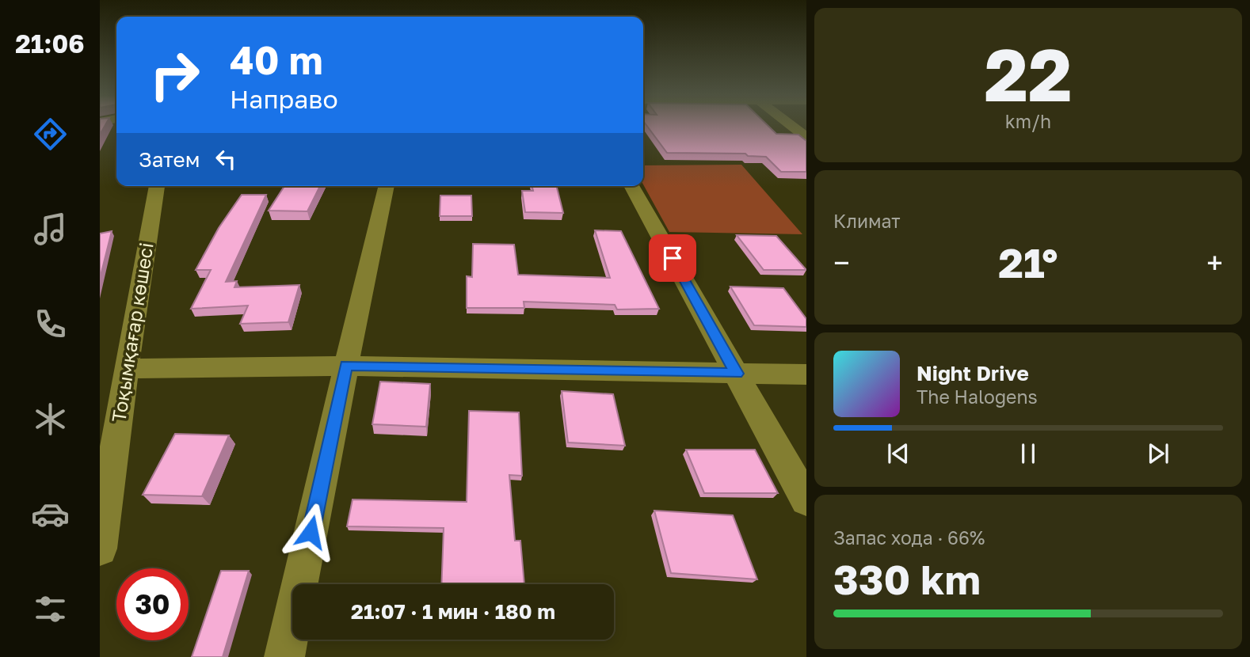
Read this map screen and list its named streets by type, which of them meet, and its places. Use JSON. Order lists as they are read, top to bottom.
{
  "streets": {
    "street": ["Тоқымқағар көшесі"]
  },
  "page": {
    "tabs": "21:06",
    "tile": [
      ["22", "km/h"],
      "Климат",
      ["Запас хода · 66%", "330 km"]
    ],
    "turn": ["40 m", "Направо"],
    "then": "Затем",
    "heat": ["−", "21°", "+"],
    "song": ["Night Drive", "The Halogens"],
    "limit": "30",
    "trip": "21:07 · 1 мин · 180 m"
  }
}
